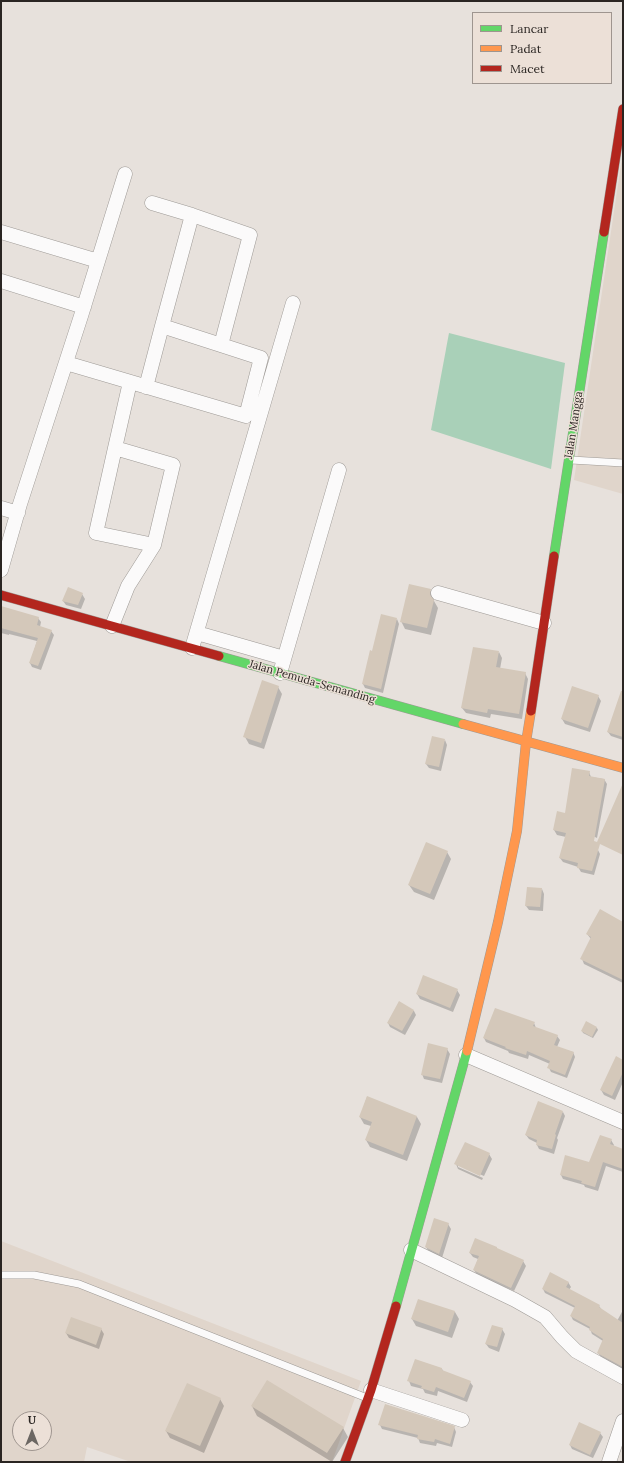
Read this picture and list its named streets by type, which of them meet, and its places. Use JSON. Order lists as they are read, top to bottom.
{
  "streets": {
    "street": ["Jalan Mangga", "Jalan Pemuda-Semanding"]
  },
  "crossings": [
    ["Jalan Mangga", "Jalan Pemuda-Semanding"]
  ],
  "legend": ["Lancar", "Padat", "Macet"],
  "north": "top"
}
